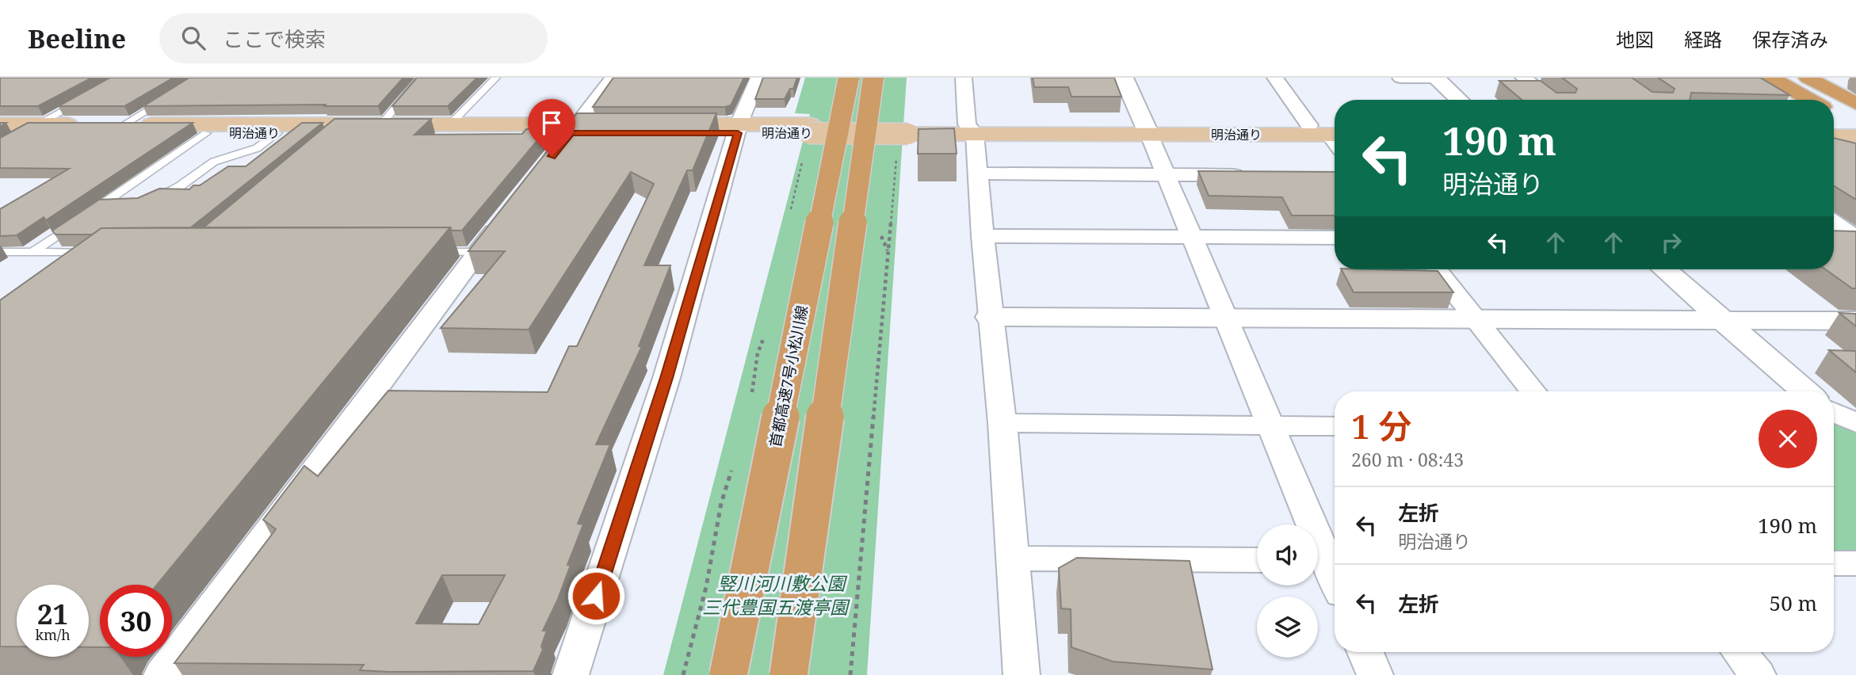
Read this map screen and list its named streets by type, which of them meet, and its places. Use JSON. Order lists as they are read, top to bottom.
{
  "streets": {
    "highway": ["首都高速7号小松川線"],
    "main road": ["明治通り"]
  },
  "parks": ["竪川河川敷公園", "三代豊国五渡亭園"],
  "page": {
    "header": "Beeline",
    "search": "ここで検索",
    "nav": ["地図", "経路", "保存済み"],
    "turn": ["190 m", "明治通り"],
    "heading": ["1 分", "260 m · 08:43"],
    "list": [
      {
        "name": "左折",
        "note": "明治通り",
        "value": "190 m"
      },
      {
        "name": "左折",
        "value": "50 m"
      }
    ],
    "speed": "21 km/h",
    "limit": "30"
  }
}
